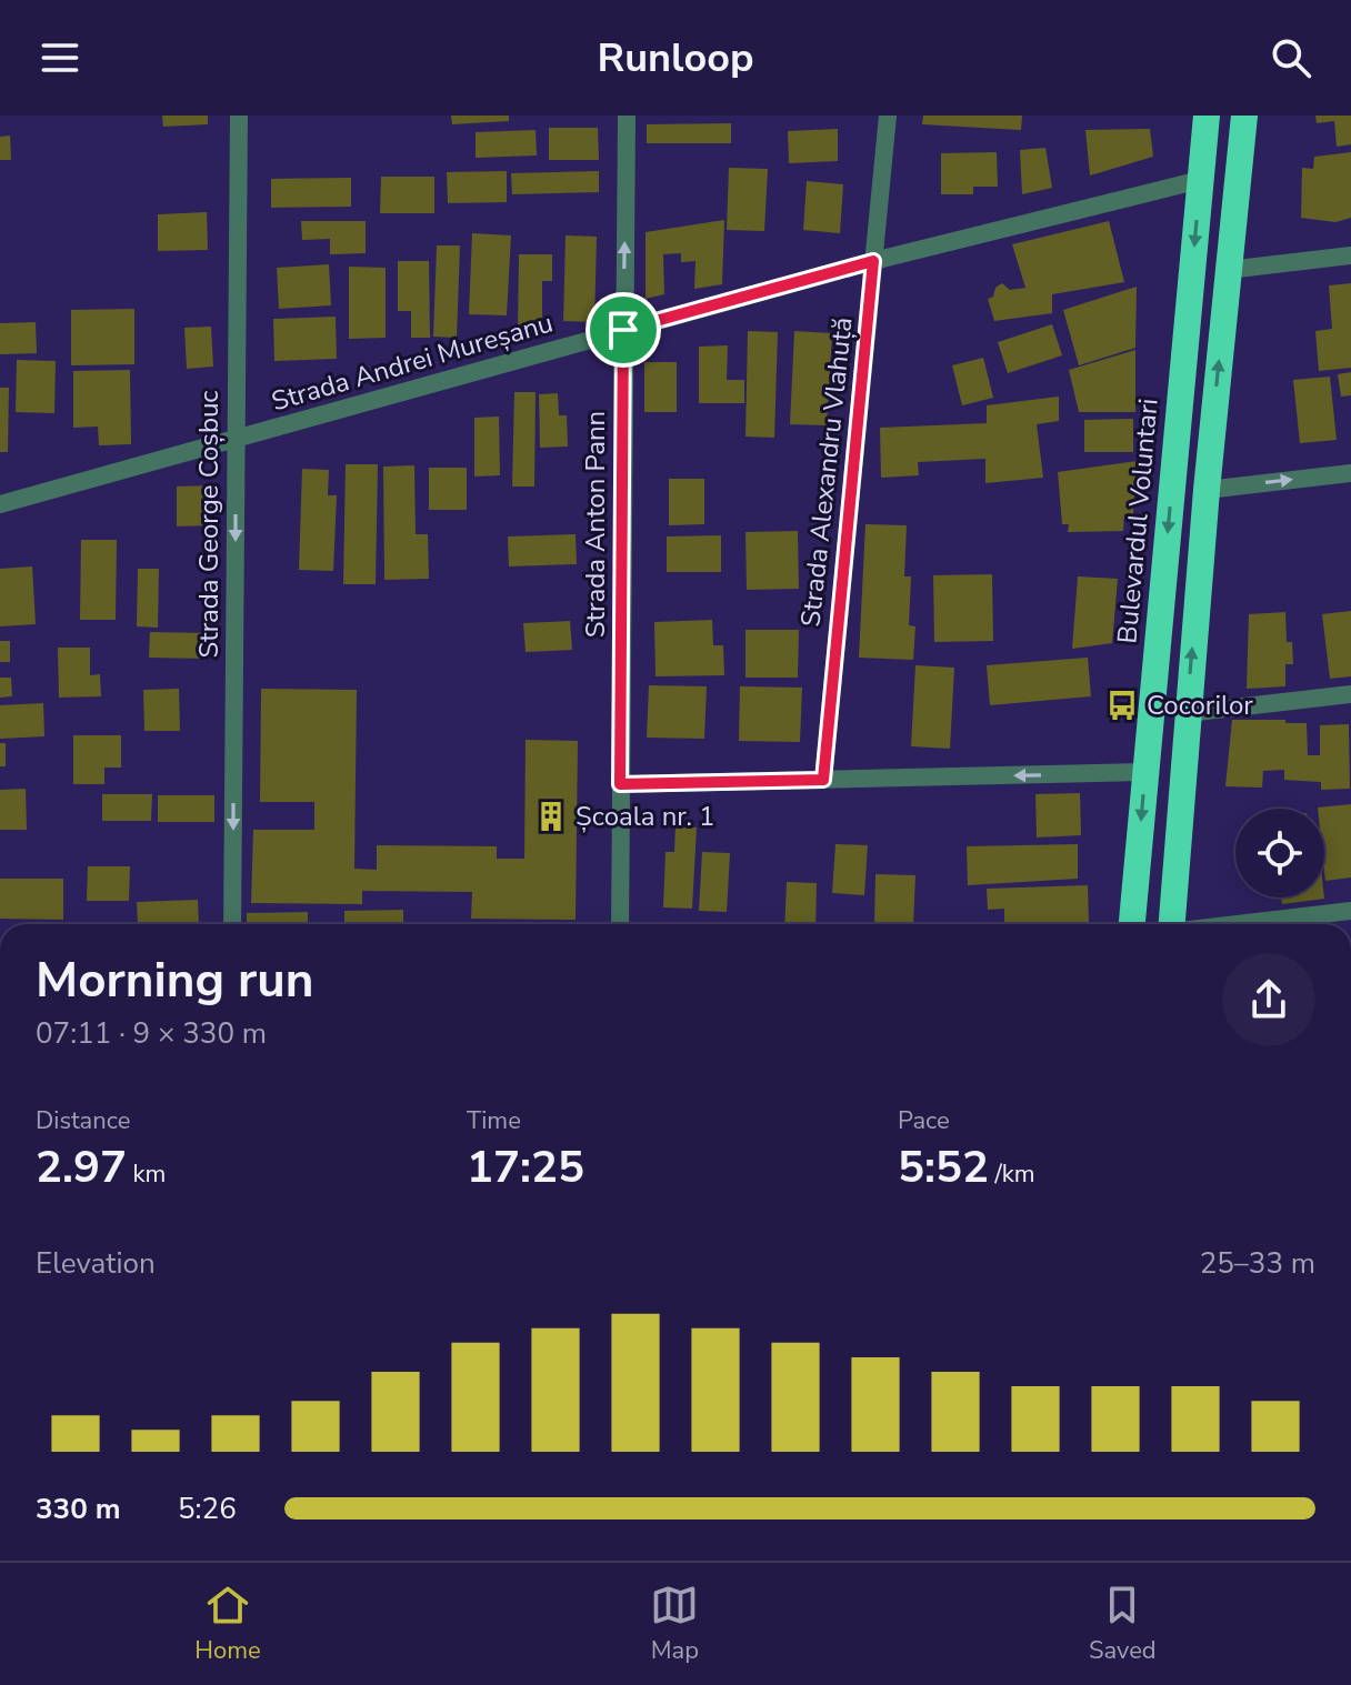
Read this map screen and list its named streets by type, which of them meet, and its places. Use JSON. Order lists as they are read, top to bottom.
{
  "streets": {
    "highway": ["Bulevardul Voluntari"],
    "street": [
      "Strada Andrei Mureșanu",
      "Strada Alexandru Vlahuță",
      "Strada George Coșbuc",
      "Strada Anton Pann"
    ]
  },
  "crossings": [
    ["Strada Andrei Mureșanu", "Strada Alexandru Vlahuță"],
    ["Strada Andrei Mureșanu", "Bulevardul Voluntari"],
    ["Strada Andrei Mureșanu", "Strada George Coșbuc"],
    ["Strada Andrei Mureșanu", "Strada Anton Pann"]
  ],
  "one_way": ["Strada George Coșbuc"],
  "places": {
    "bus stop": ["Cocorilor"],
    "building": ["Școala nr. 1"]
  },
  "page": {
    "header": "Runloop",
    "heading": ["Morning run", "07:11 · 9 × 330 m"],
    "stats": [
      ["Distance", "2.97 km"],
      ["Time", "17:25"],
      ["Pace", "5:52 /km"]
    ],
    "chart": ["Elevation", "25–33 m"],
    "list": [
      {
        "name": "330 m",
        "note": "5:26"
      }
    ],
    "tabs": ["Home", "Map", "Saved"]
  }
}
